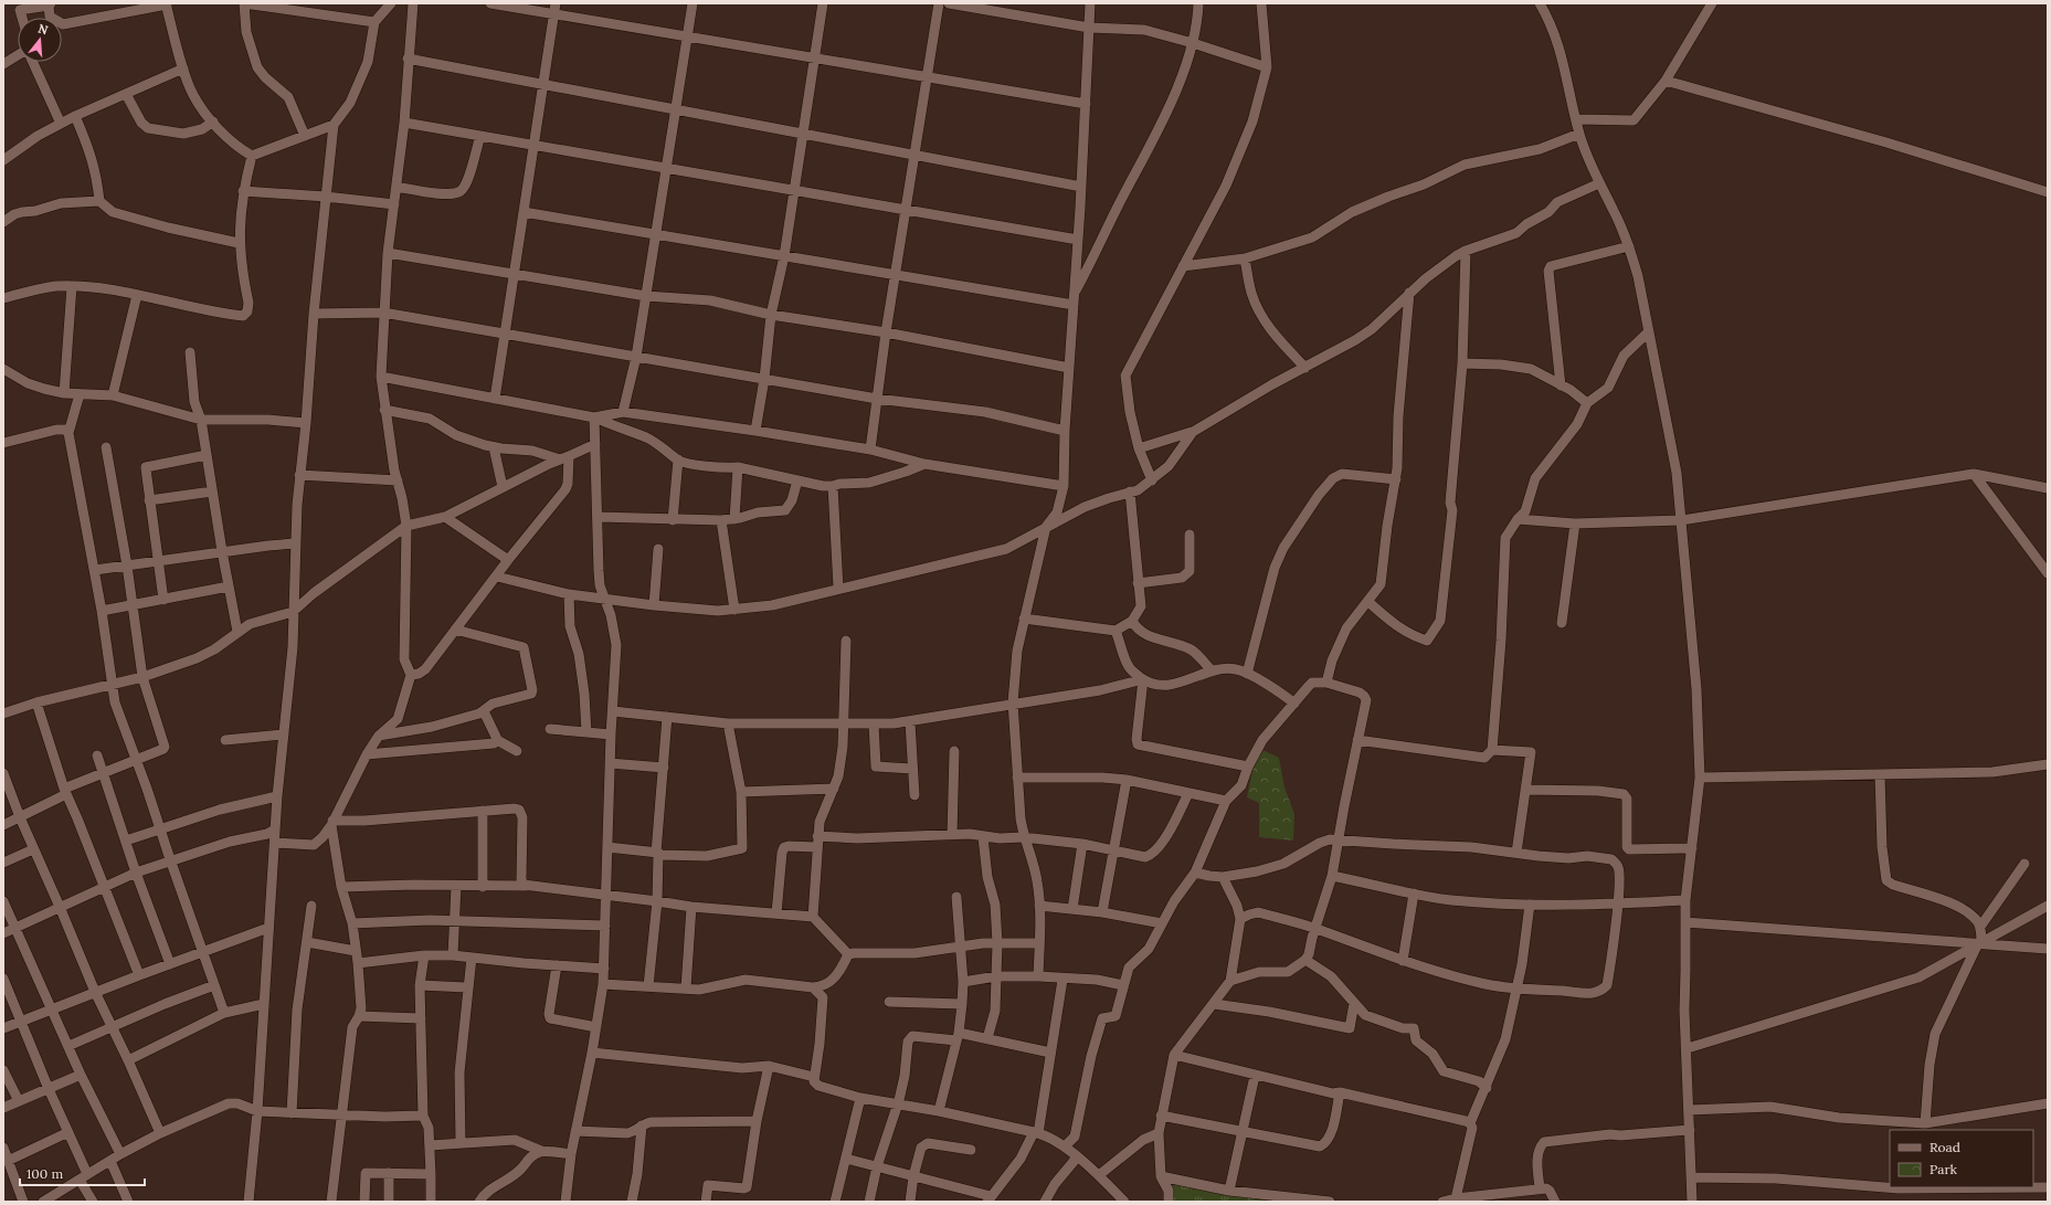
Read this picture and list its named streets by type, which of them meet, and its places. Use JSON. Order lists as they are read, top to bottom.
{
  "legend": ["Road", "Park"],
  "scale_bar": "100 m",
  "north": "top"
}
